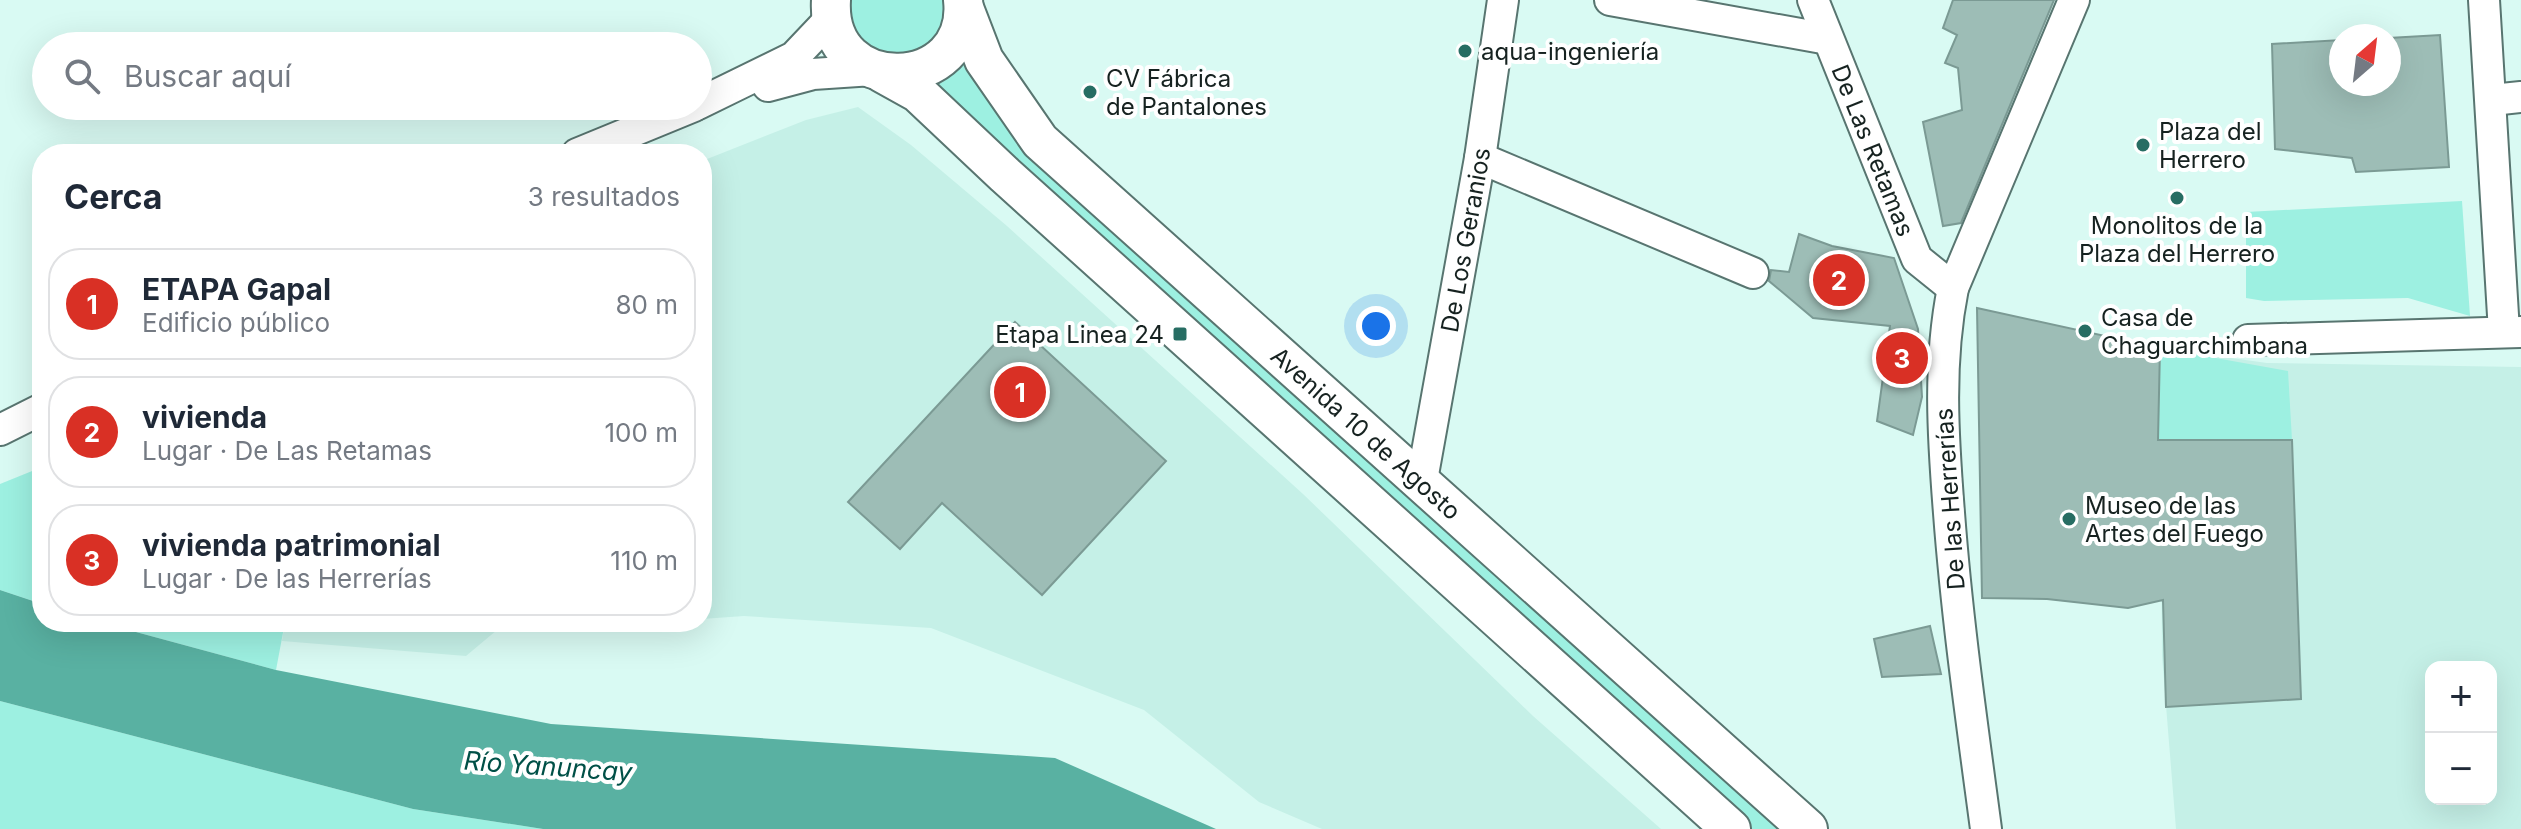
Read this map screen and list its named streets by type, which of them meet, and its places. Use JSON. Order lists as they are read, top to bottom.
{
  "streets": {
    "main road": ["Avenida 10 de Agosto"],
    "street": ["De Las Retamas", "De Los Geranios", "De las Herrerías"]
  },
  "crossings": [
    ["De Las Retamas", "De las Herrerías"],
    ["De Los Geranios", "Avenida 10 de Agosto"]
  ],
  "water": ["Río Yanuncay"],
  "places": {
    "other": [
      "aqua-ingeniería",
      "CV Fábrica de Pantalones",
      "Plaza del Herrero",
      "Monolitos de la Plaza del Herrero",
      "Casa de Chaguarchimbana",
      "Museo de las Artes del Fuego"
    ],
    "transit": ["Etapa Linea 24"]
  },
  "north": "top right",
  "page": {
    "search": "Buscar aquí",
    "heading": ["Cerca", "3 resultados"],
    "list": [
      {
        "mark": "1",
        "name": "ETAPA Gapal",
        "note": "Edificio público",
        "value": "80 m"
      },
      {
        "mark": "2",
        "name": "vivienda",
        "note": "Lugar · De Las Retamas",
        "value": "100 m"
      },
      {
        "mark": "3",
        "name": "vivienda patrimonial",
        "note": "Lugar · De las Herrerías",
        "value": "110 m"
      }
    ],
    "pins": ["2", "3", "1"],
    "map_buttons": ["+", "−"]
  }
}
